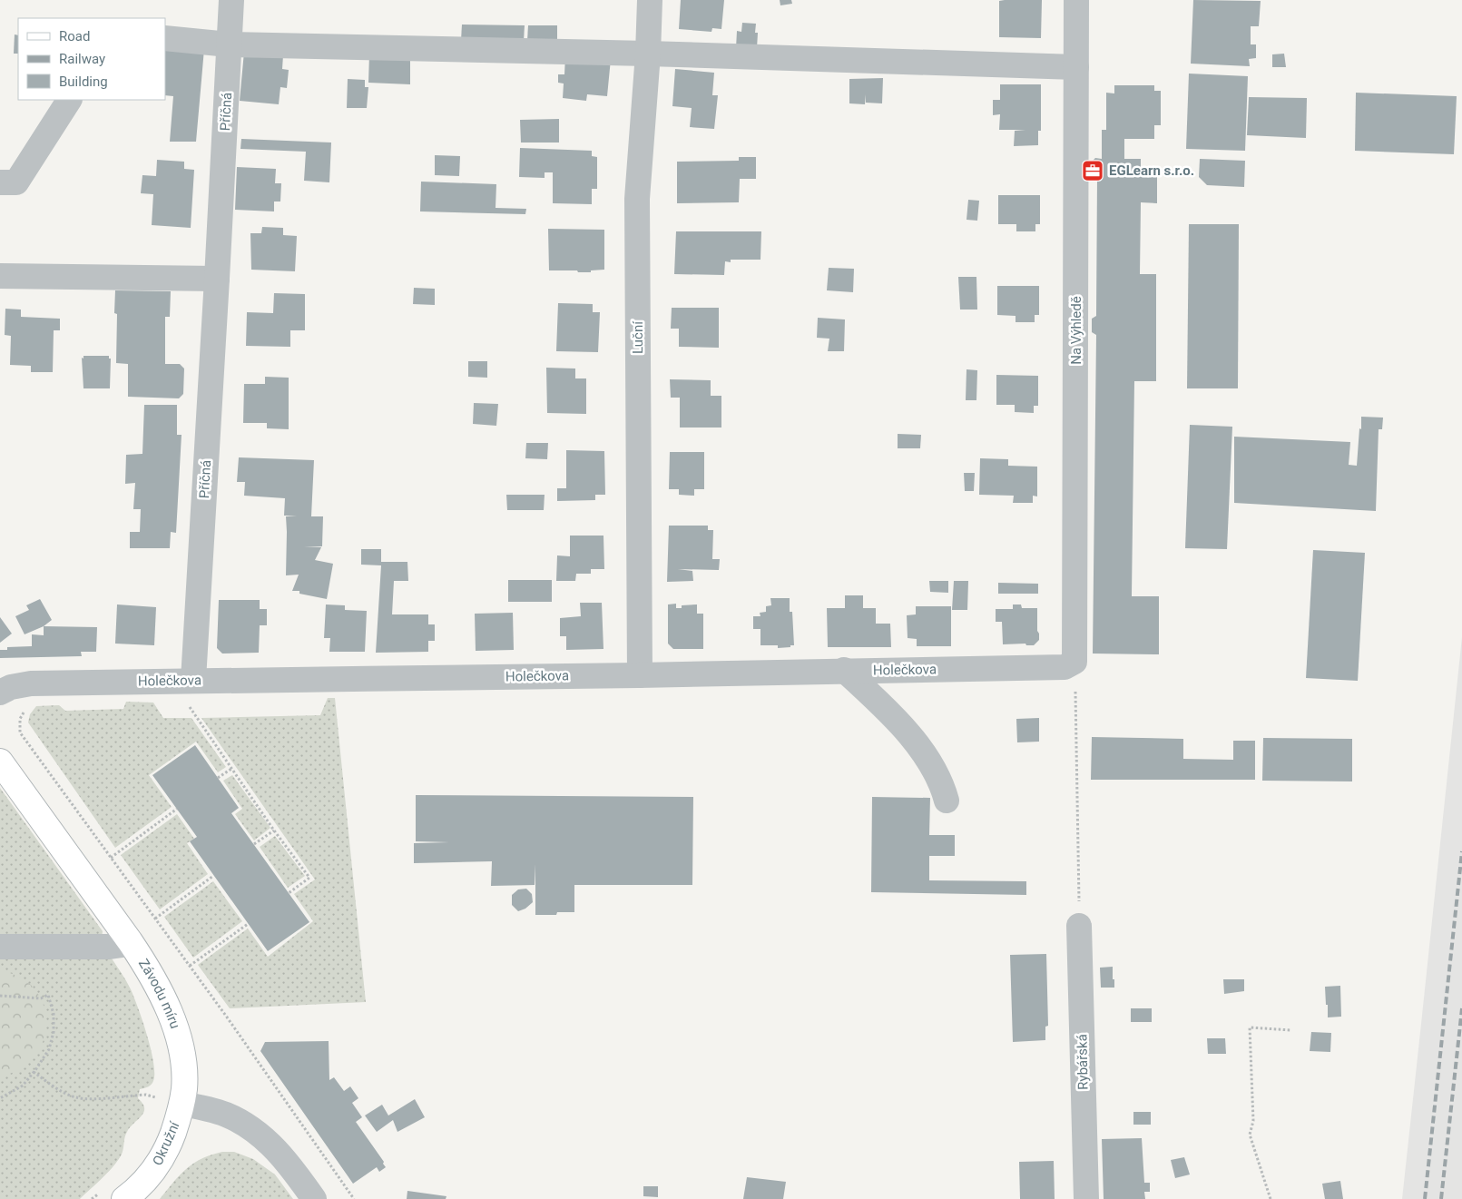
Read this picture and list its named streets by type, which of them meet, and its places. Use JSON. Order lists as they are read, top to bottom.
{
  "streets": {
    "main road": ["Závodu míru", "Okružní"],
    "street": [
      "Příčná",
      "Na Výhledě",
      "Luční",
      "Holečkova",
      "Rybářská"
    ]
  },
  "crossings": [
    ["Příčná", "Holečkova"],
    ["Na Výhledě", "Holečkova"],
    ["Luční", "Holečkova"],
    ["Závodu míru", "Okružní"]
  ],
  "places": {
    "office": ["EGLearn s.r.o."]
  },
  "legend": ["Road", "Railway", "Building"]
}
